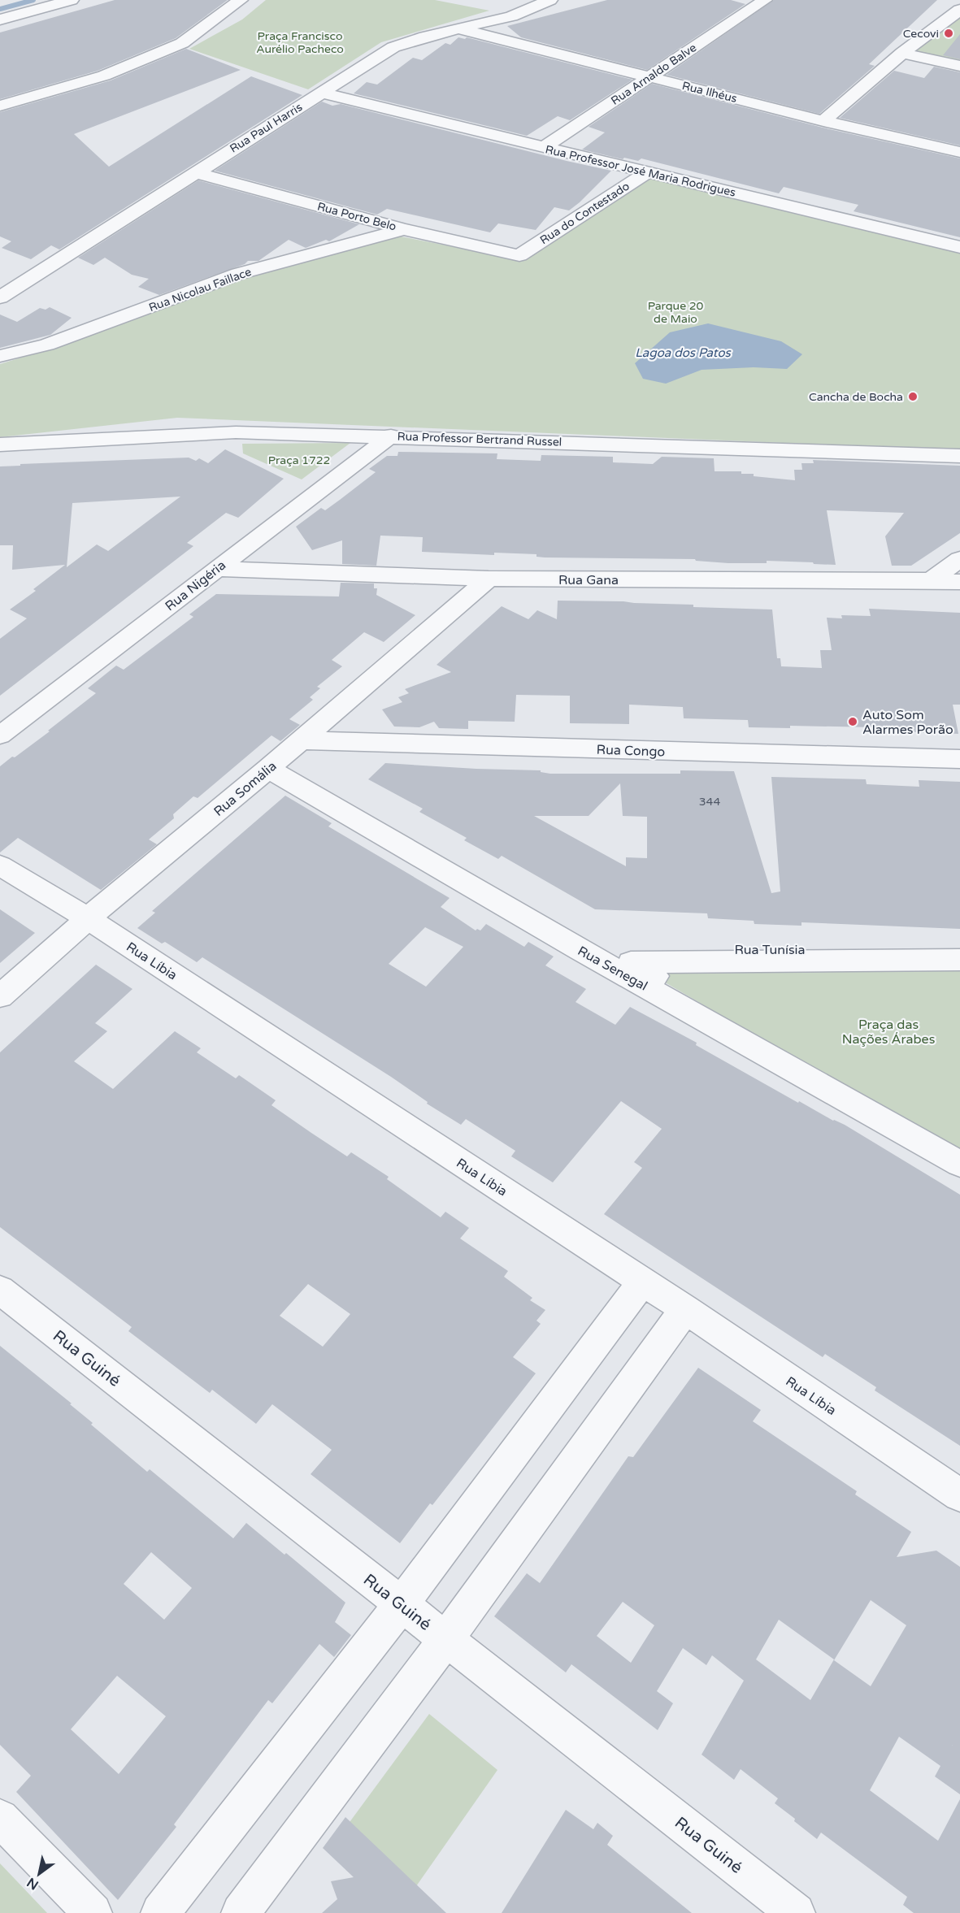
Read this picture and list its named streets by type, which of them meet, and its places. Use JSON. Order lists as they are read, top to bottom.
{
  "streets": {
    "street": [
      "Rua Arnaldo Balve",
      "Rua Ilhéus",
      "Rua Paul Harris",
      "Rua Professor José Maria Rodrigues",
      "Rua do Contestado",
      "Rua Porto Belo",
      "Rua Nicolau Faillace",
      "Rua Professor Bertrand Russel",
      "Rua Gana",
      "Rua Nigéria",
      "Rua Congo",
      "Rua Somália",
      "Rua Tunísia",
      "Rua Líbia",
      "Rua Senegal",
      "Rua Guiné"
    ]
  },
  "crossings": [
    ["Rua Arnaldo Balve", "Rua Ilhéus"],
    ["Rua Arnaldo Balve", "Rua Professor José Maria Rodrigues"],
    ["Rua Ilhéus", "Rua Paul Harris"],
    ["Rua Paul Harris", "Rua Professor José Maria Rodrigues"],
    ["Rua Paul Harris", "Rua Porto Belo"],
    ["Rua Professor José Maria Rodrigues", "Rua do Contestado"],
    ["Rua do Contestado", "Rua Porto Belo"],
    ["Rua Porto Belo", "Rua Nicolau Faillace"],
    ["Rua Professor Bertrand Russel", "Rua Nigéria"],
    ["Rua Gana", "Rua Nigéria"],
    ["Rua Gana", "Rua Somália"],
    ["Rua Congo", "Rua Somália"],
    ["Rua Somália", "Rua Líbia"],
    ["Rua Somália", "Rua Senegal"],
    ["Rua Tunísia", "Rua Senegal"]
  ],
  "water": ["Lagoa dos Patos"],
  "parks": [
    "Praça Francisco Aurélio Pacheco",
    "Parque 20 de Maio",
    "Praça 1722",
    "Praça das Nações Árabes"
  ],
  "places": ["Cecovi", "Cancha de Bocha", "Auto Som Alarmes Porão"],
  "house_numbers": ["344"],
  "north": "bottom left"
}
